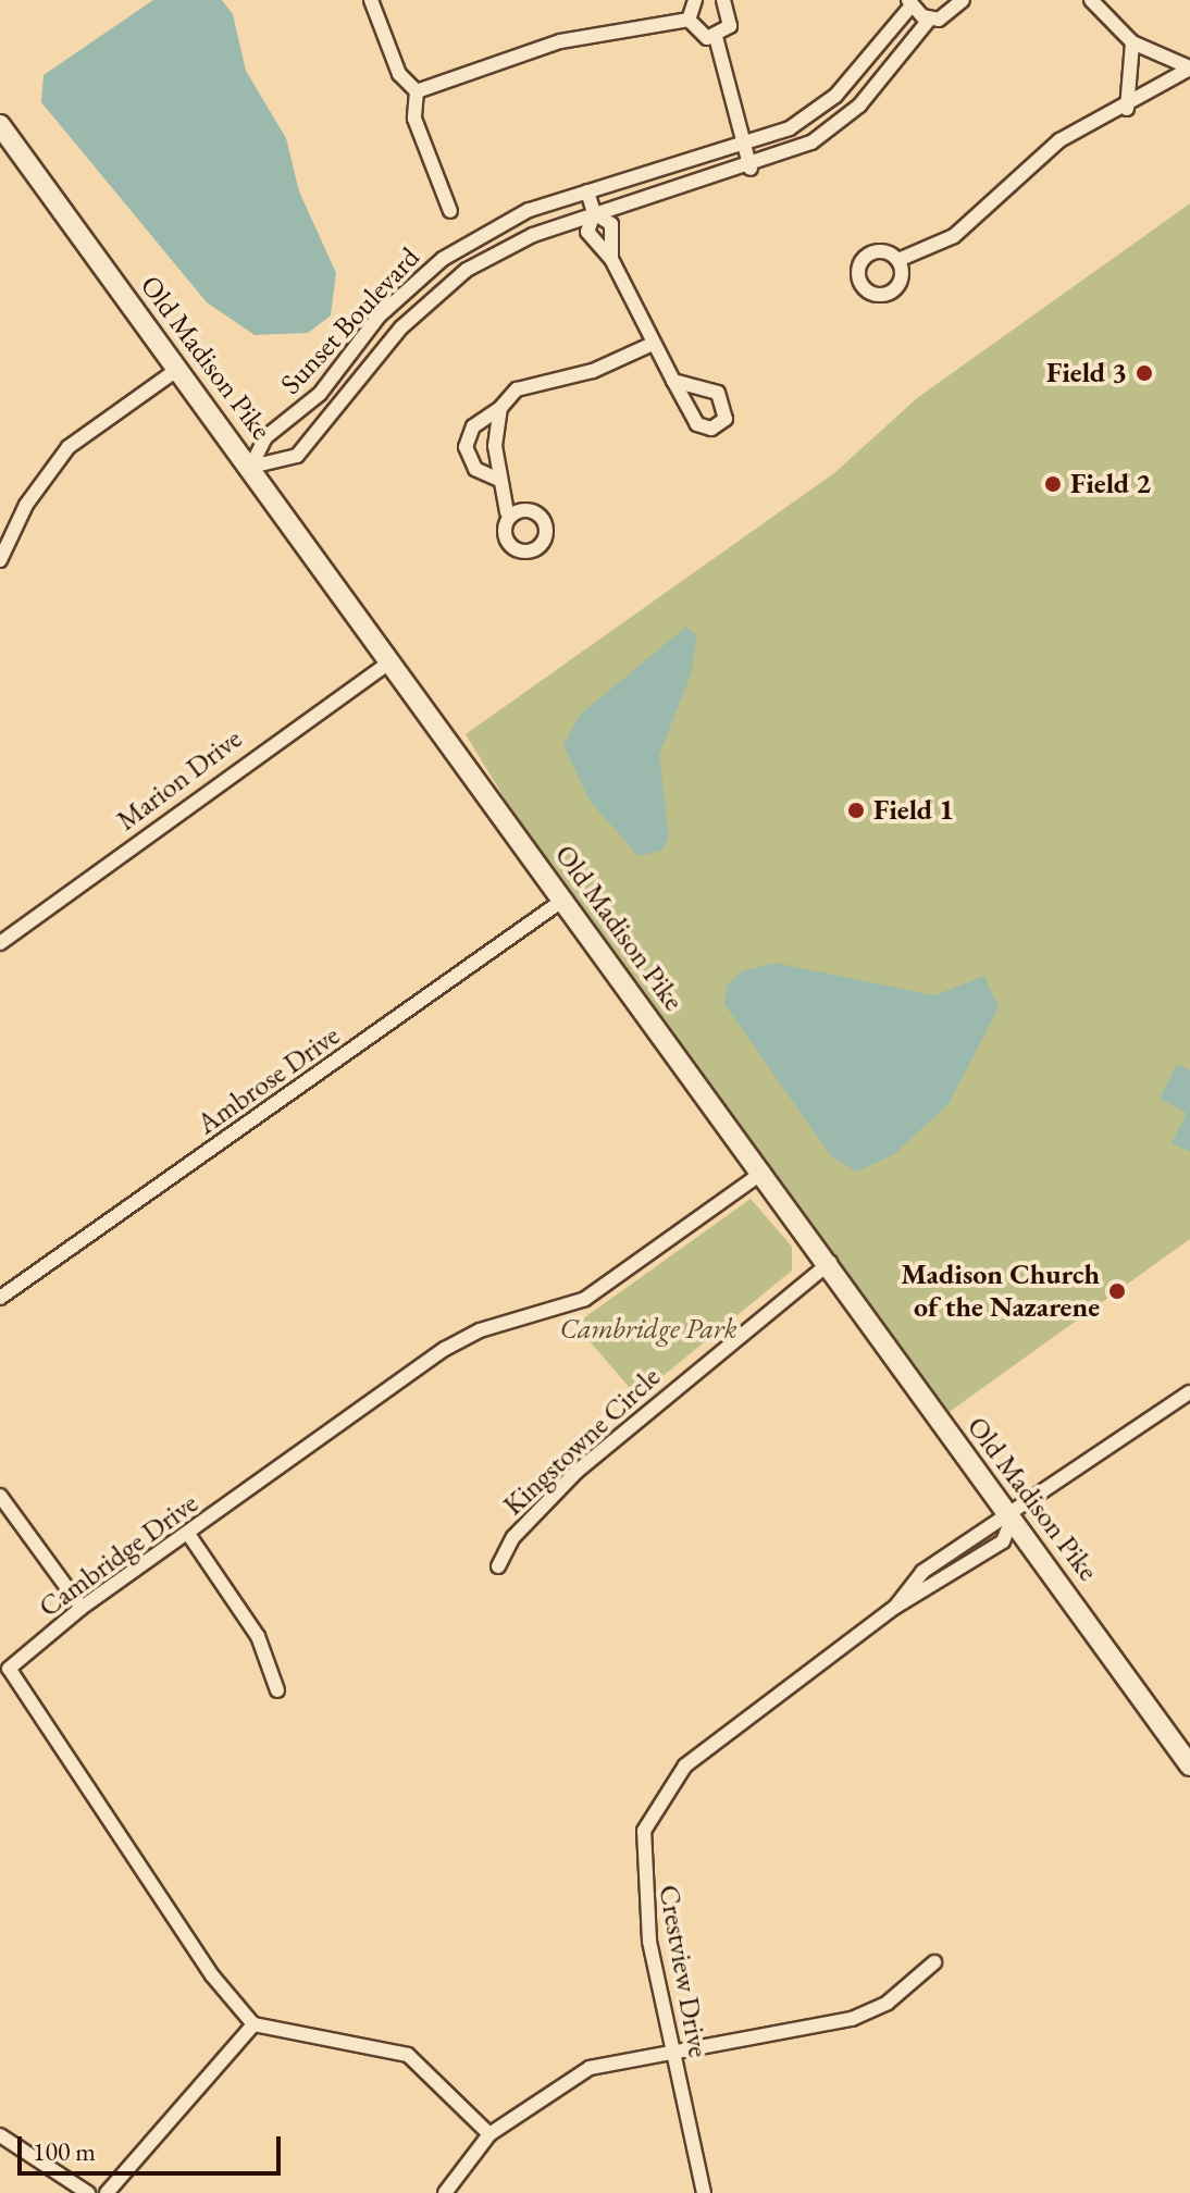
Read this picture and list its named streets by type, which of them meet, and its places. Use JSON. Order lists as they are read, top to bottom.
{
  "streets": {
    "main road": ["Old Madison Pike"],
    "street": [
      "Sunset Boulevard",
      "Marion Drive",
      "Ambrose Drive",
      "Kingstowne Circle",
      "Cambridge Drive",
      "Crestview Drive"
    ]
  },
  "crossings": [
    ["Sunset Boulevard", "Old Madison Pike"],
    ["Old Madison Pike", "Marion Drive"],
    ["Old Madison Pike", "Ambrose Drive"],
    ["Old Madison Pike", "Kingstowne Circle"],
    ["Old Madison Pike", "Cambridge Drive"],
    ["Old Madison Pike", "Crestview Drive"]
  ],
  "parks": ["Cambridge Park"],
  "places": [
    "Field 3",
    "Field 2",
    "Field 1",
    "Madison Church of the Nazarene"
  ],
  "scale_bar": "100 m"
}
